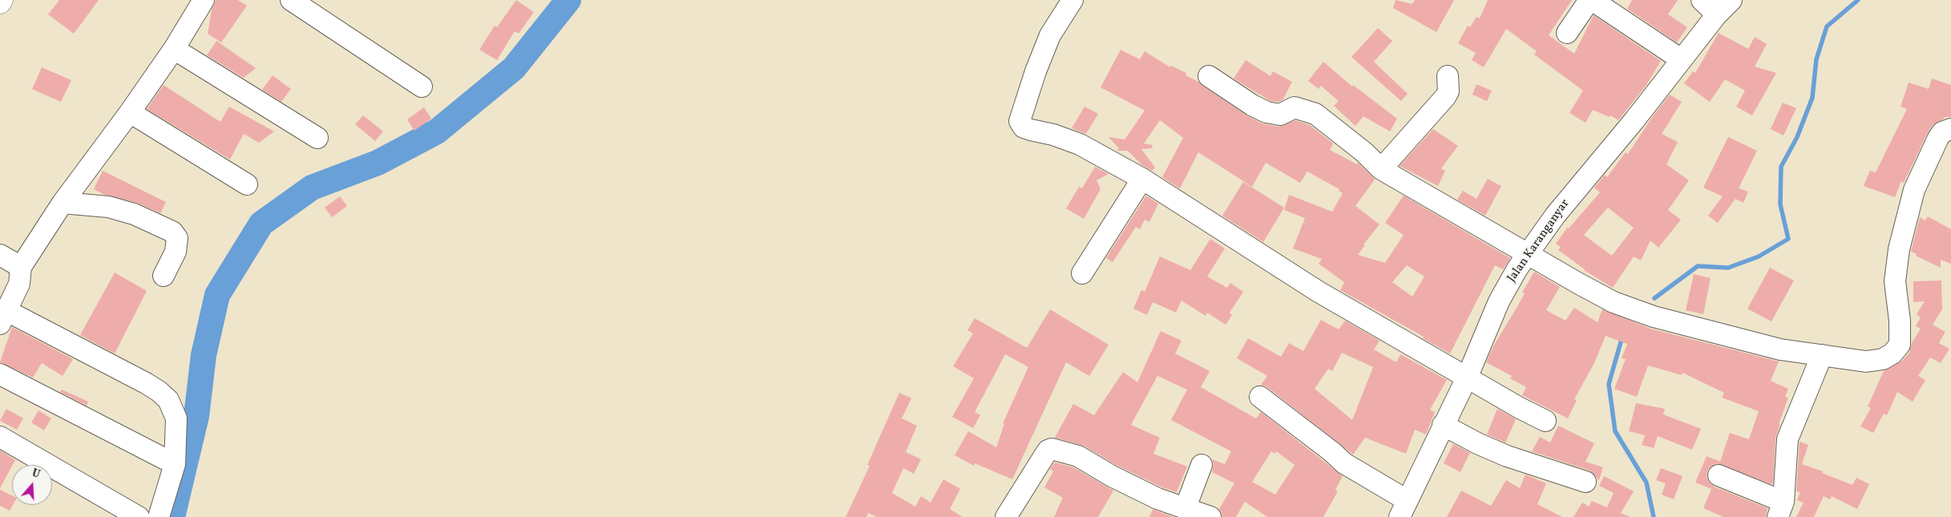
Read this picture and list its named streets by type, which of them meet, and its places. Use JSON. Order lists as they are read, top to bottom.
{
  "streets": {
    "street": ["Jalan Karanganyar"]
  },
  "north": "top"
}
